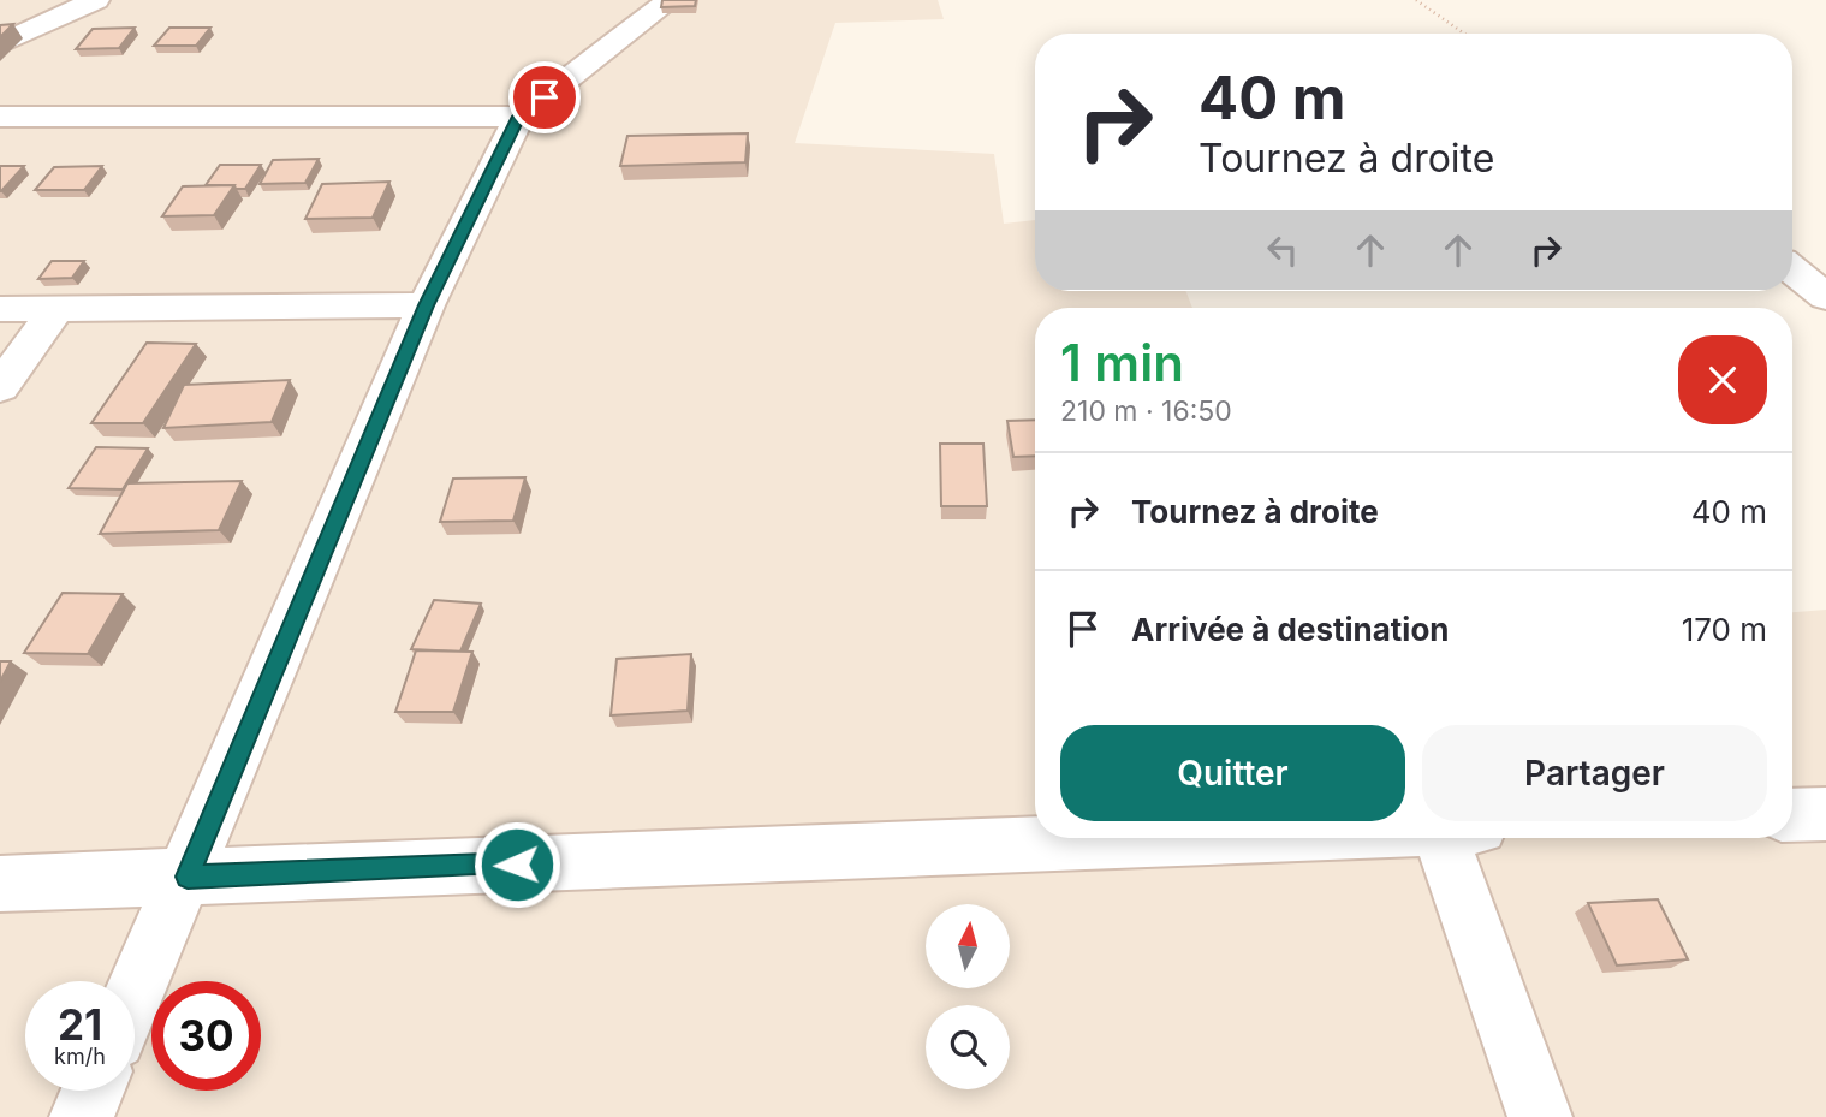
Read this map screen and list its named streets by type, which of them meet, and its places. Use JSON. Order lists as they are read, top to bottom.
{
  "north": "top",
  "page": {
    "turn": ["40 m", "Tournez à droite"],
    "heading": ["1 min", "210 m · 16:50"],
    "list": [
      {
        "name": "Tournez à droite",
        "value": "40 m"
      },
      {
        "name": "Arrivée à destination",
        "value": "170 m"
      }
    ],
    "buttons": ["Quitter", "Partager"],
    "speed": "21 km/h",
    "limit": "30"
  }
}
